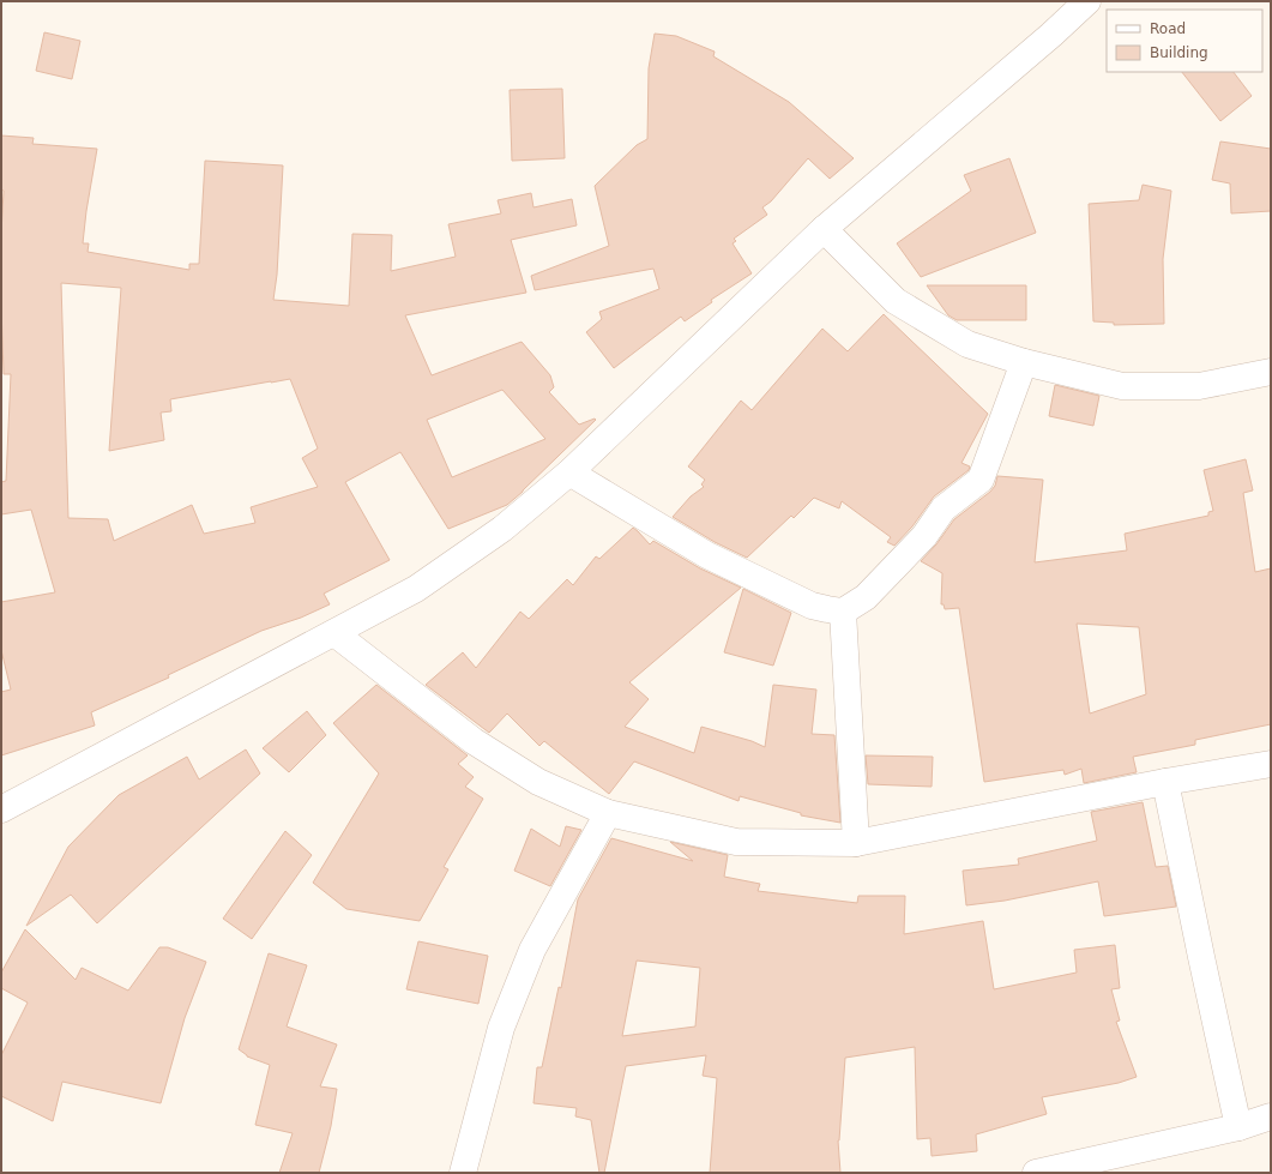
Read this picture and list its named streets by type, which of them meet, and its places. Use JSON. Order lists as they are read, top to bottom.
{
  "legend": ["Road", "Building"]
}
